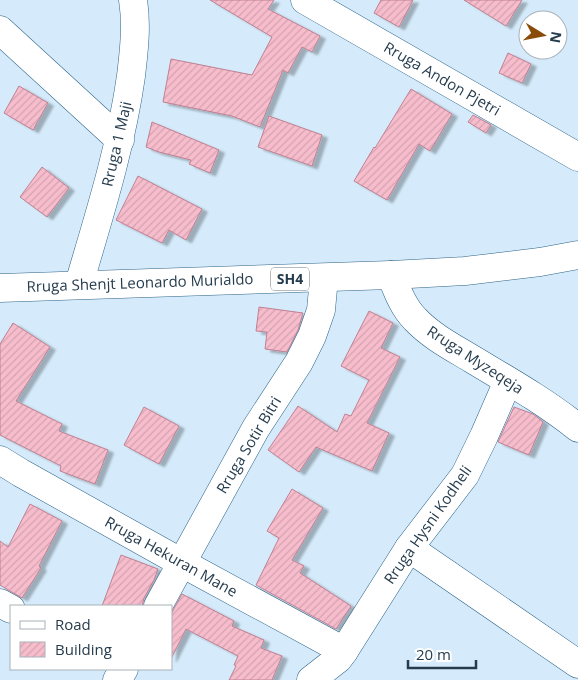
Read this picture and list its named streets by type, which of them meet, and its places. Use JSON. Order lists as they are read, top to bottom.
{
  "streets": {
    "street": [
      "Rruga Andon Pjetri",
      "Rruga 1 Maji",
      "SH4",
      "Rruga Shenjt Leonardo Murialdo",
      "Rruga Myzeqeja",
      "Rruga Sotir Bitri",
      "Rruga Hysni Kodheli",
      "Rruga Hekuran Mane"
    ]
  },
  "crossings": [
    ["Rruga 1 Maji", "Rruga Shenjt Leonardo Murialdo"],
    ["Rruga Shenjt Leonardo Murialdo", "Rruga Myzeqeja"],
    ["Rruga Shenjt Leonardo Murialdo", "Rruga Sotir Bitri"],
    ["Rruga Myzeqeja", "Rruga Hysni Kodheli"],
    ["Rruga Sotir Bitri", "Rruga Hekuran Mane"],
    ["Rruga Hysni Kodheli", "Rruga Hekuran Mane"]
  ],
  "legend": ["Road", "Building"],
  "scale_bar": "20 m",
  "north": "right"
}
